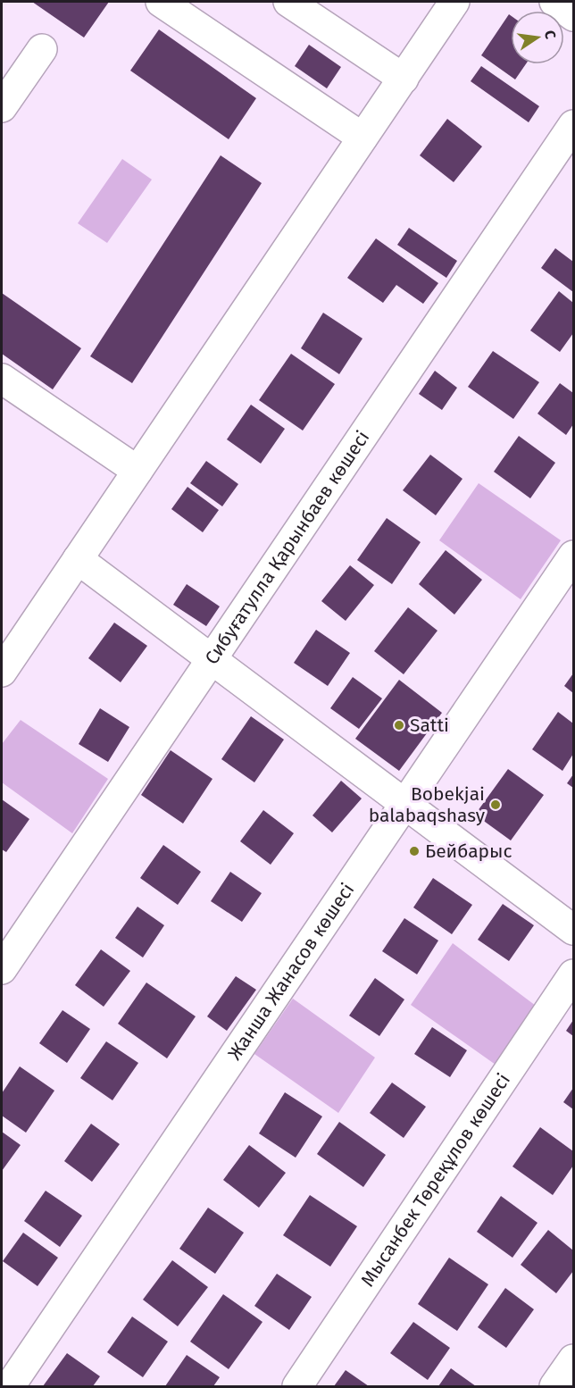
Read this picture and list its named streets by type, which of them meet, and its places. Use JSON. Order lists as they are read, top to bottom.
{
  "streets": {
    "street": ["Сибуғатулла Қарынбаев көшесі", "Жанша Жанасов көшесі", "Мысанбек Төреқұлов көшесі"]
  },
  "places": ["Satti", "Bobekjai balabaqshasy", "Бейбарыс"],
  "north": "right"
}
